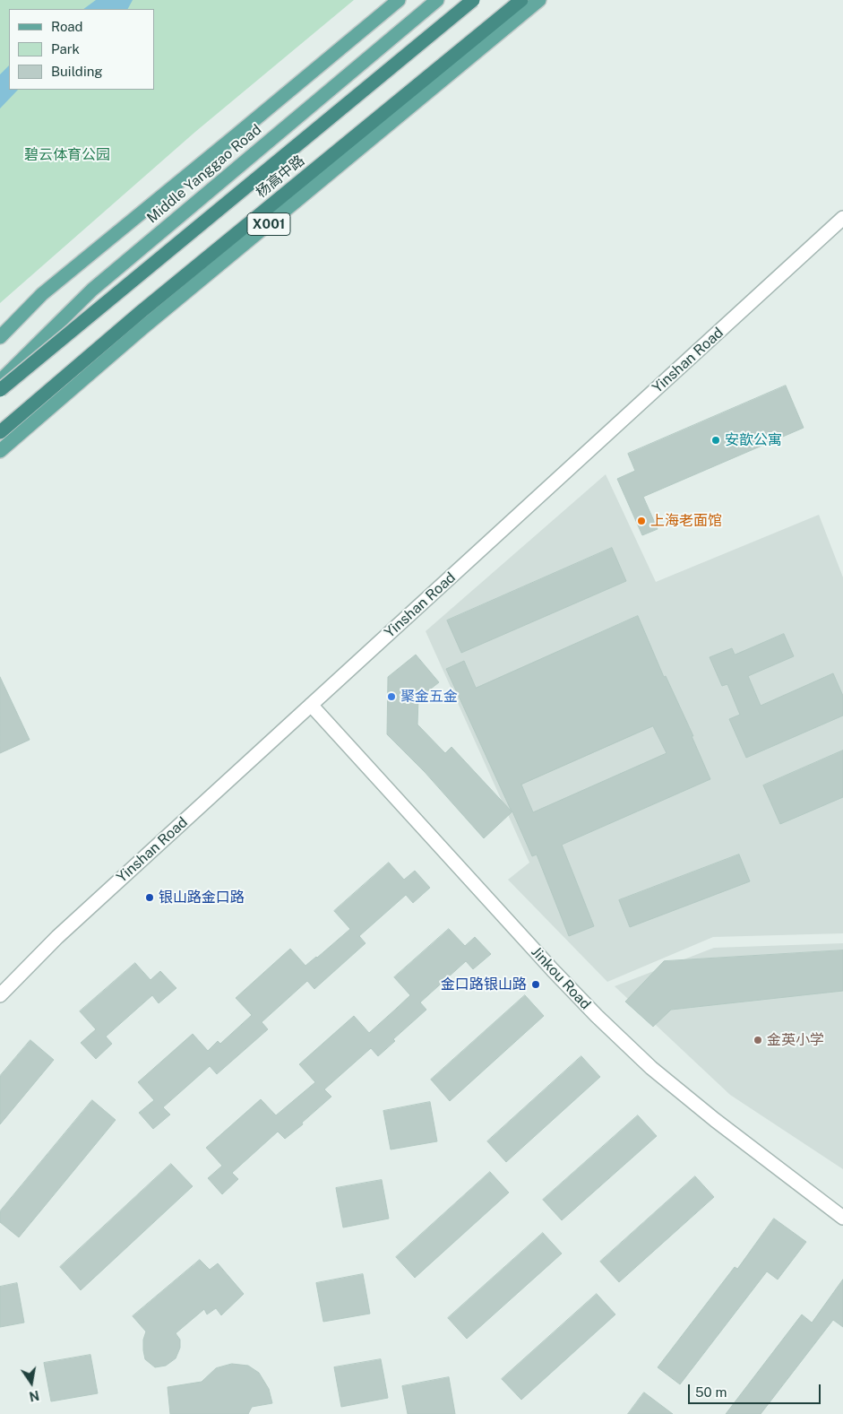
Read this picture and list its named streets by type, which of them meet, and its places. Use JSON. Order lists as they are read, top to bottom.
{
  "streets": {
    "highway": ["杨高中路", "X001"],
    "main road": ["Middle Yanggao Road"],
    "street": ["Yinshan Road", "Jinkou Road"]
  },
  "crossings": [
    ["Yinshan Road", "Jinkou Road"]
  ],
  "parks": ["碧云体育公园"],
  "places": [
    "安歆公寓",
    "上海老面馆",
    "聚金五金",
    "银山路金口路",
    "金口路银山路",
    "金英小学"
  ],
  "legend": ["Road", "Park", "Building"],
  "scale_bar": "50 m",
  "north": "bottom"
}
